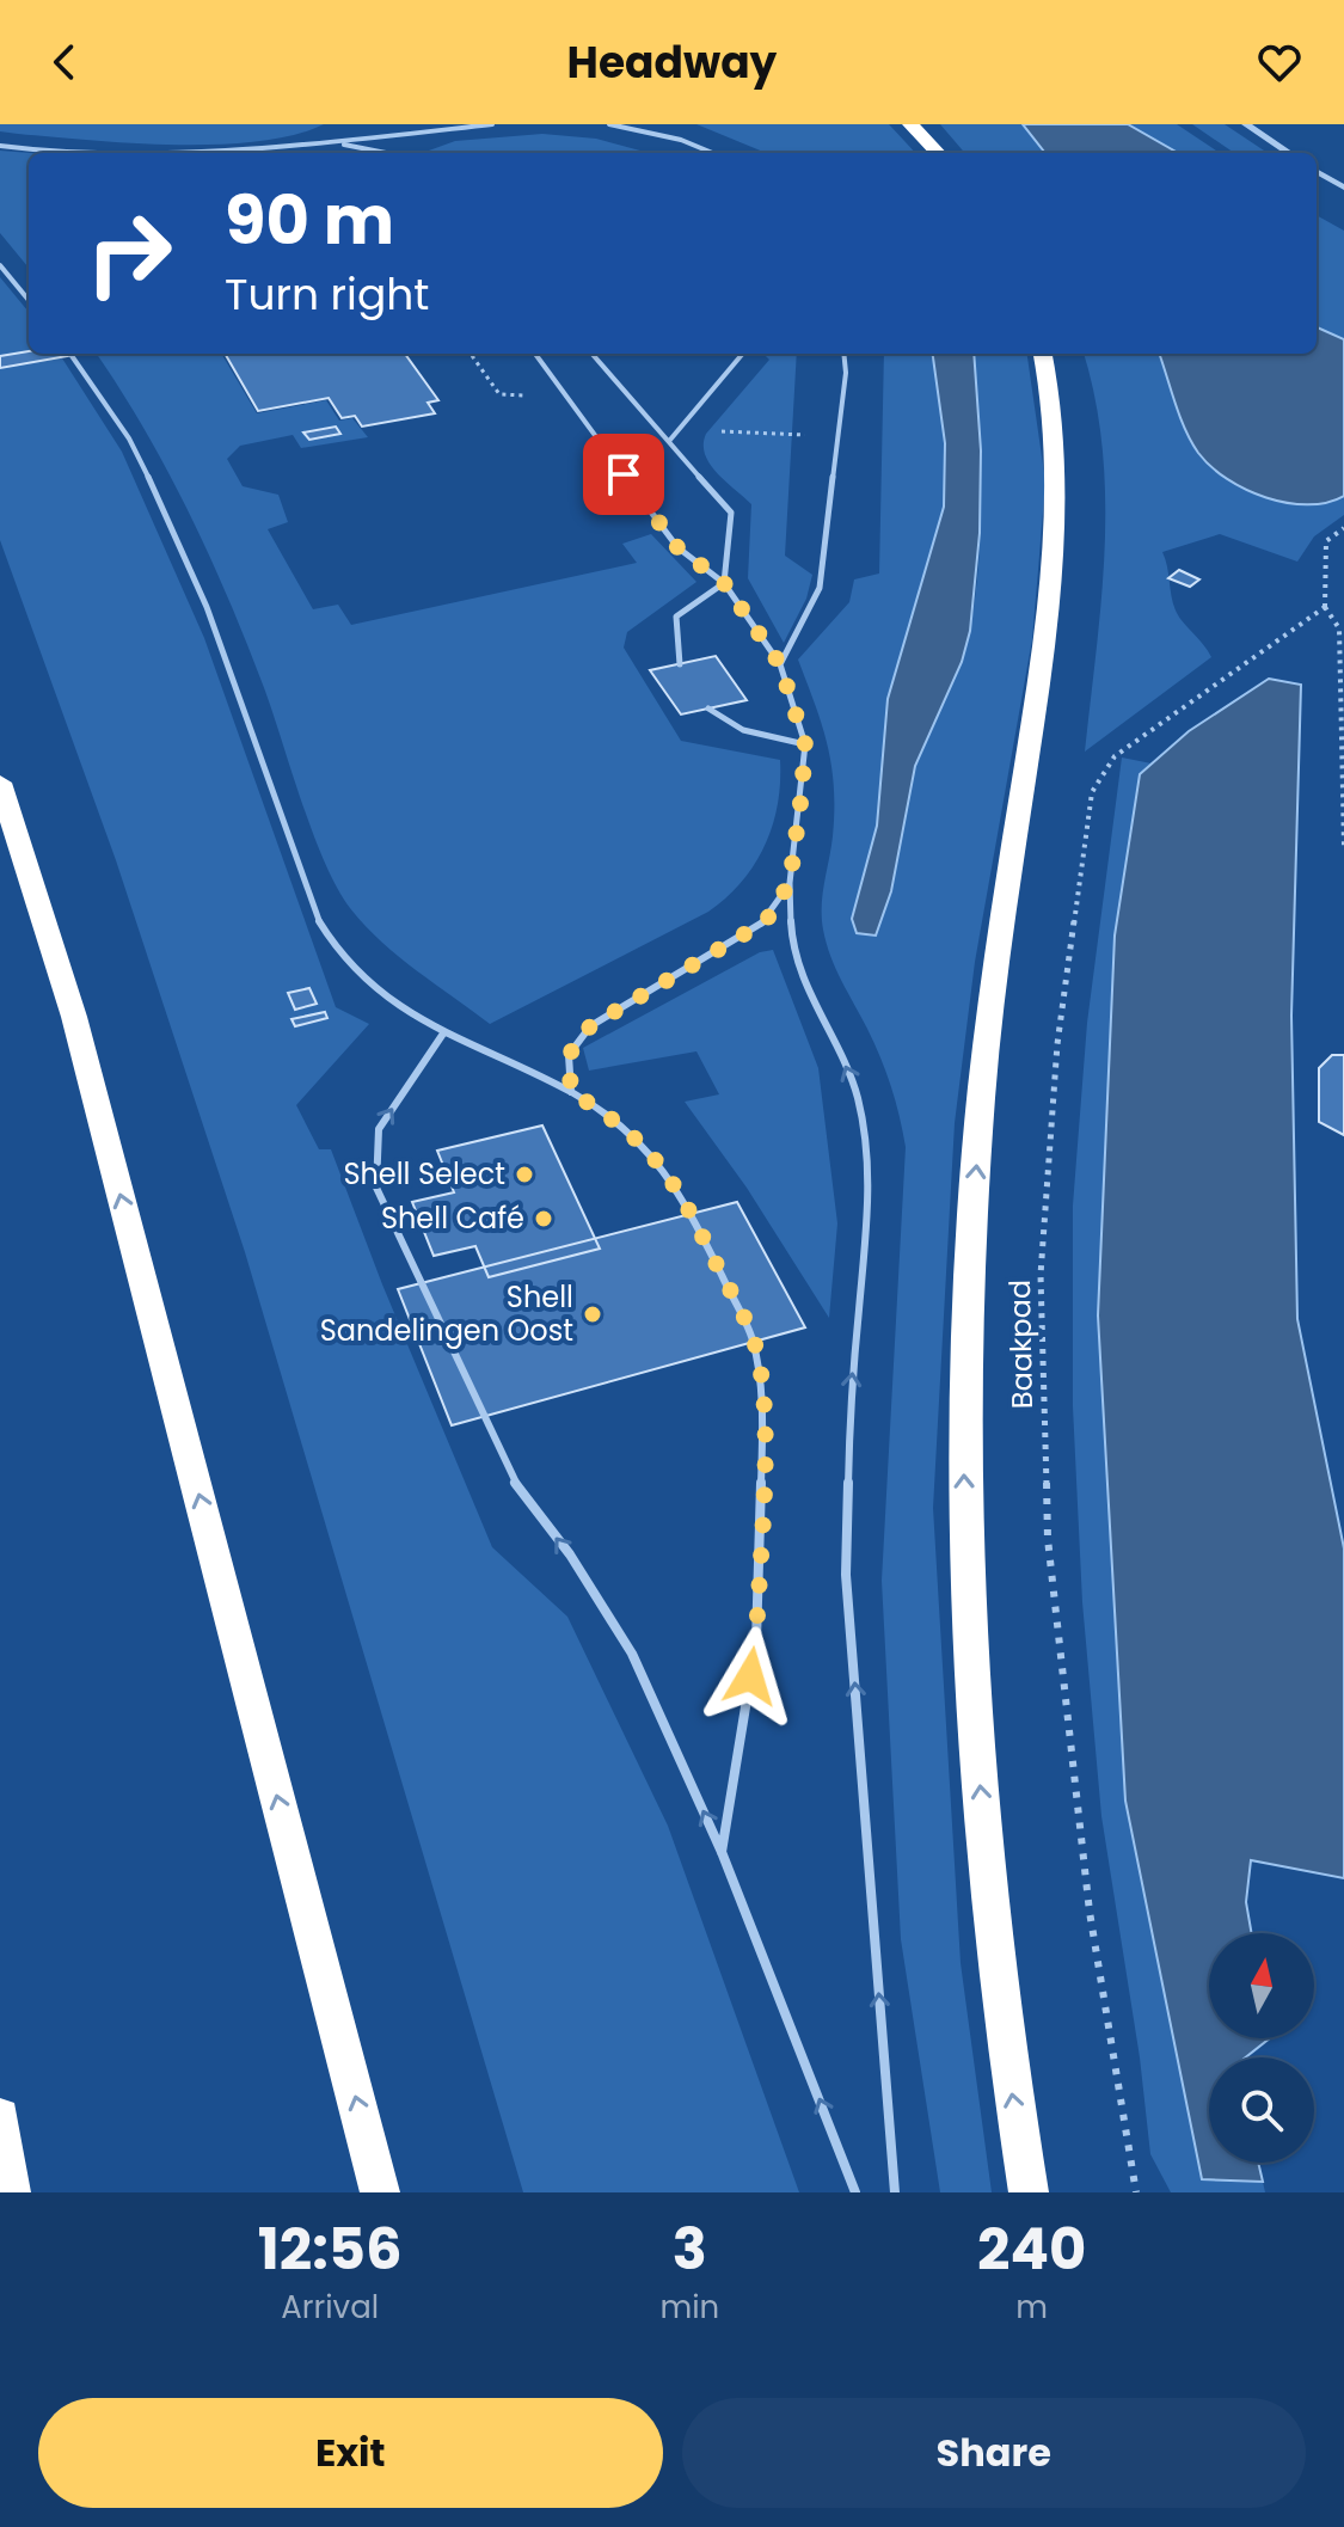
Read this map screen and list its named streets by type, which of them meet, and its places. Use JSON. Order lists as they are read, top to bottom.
{
  "streets": {
    "path": ["Baakpad"]
  },
  "places": ["Shell Select", "Shell Café", "Shell Sandelingen Oost"],
  "north": "top",
  "page": {
    "header": "Headway",
    "turn": ["90 m", "Turn right"],
    "eta": [
      "12:56",
      "Arrival",
      "3",
      "min",
      "240",
      "m"
    ],
    "buttons": ["Exit", "Share"]
  }
}
